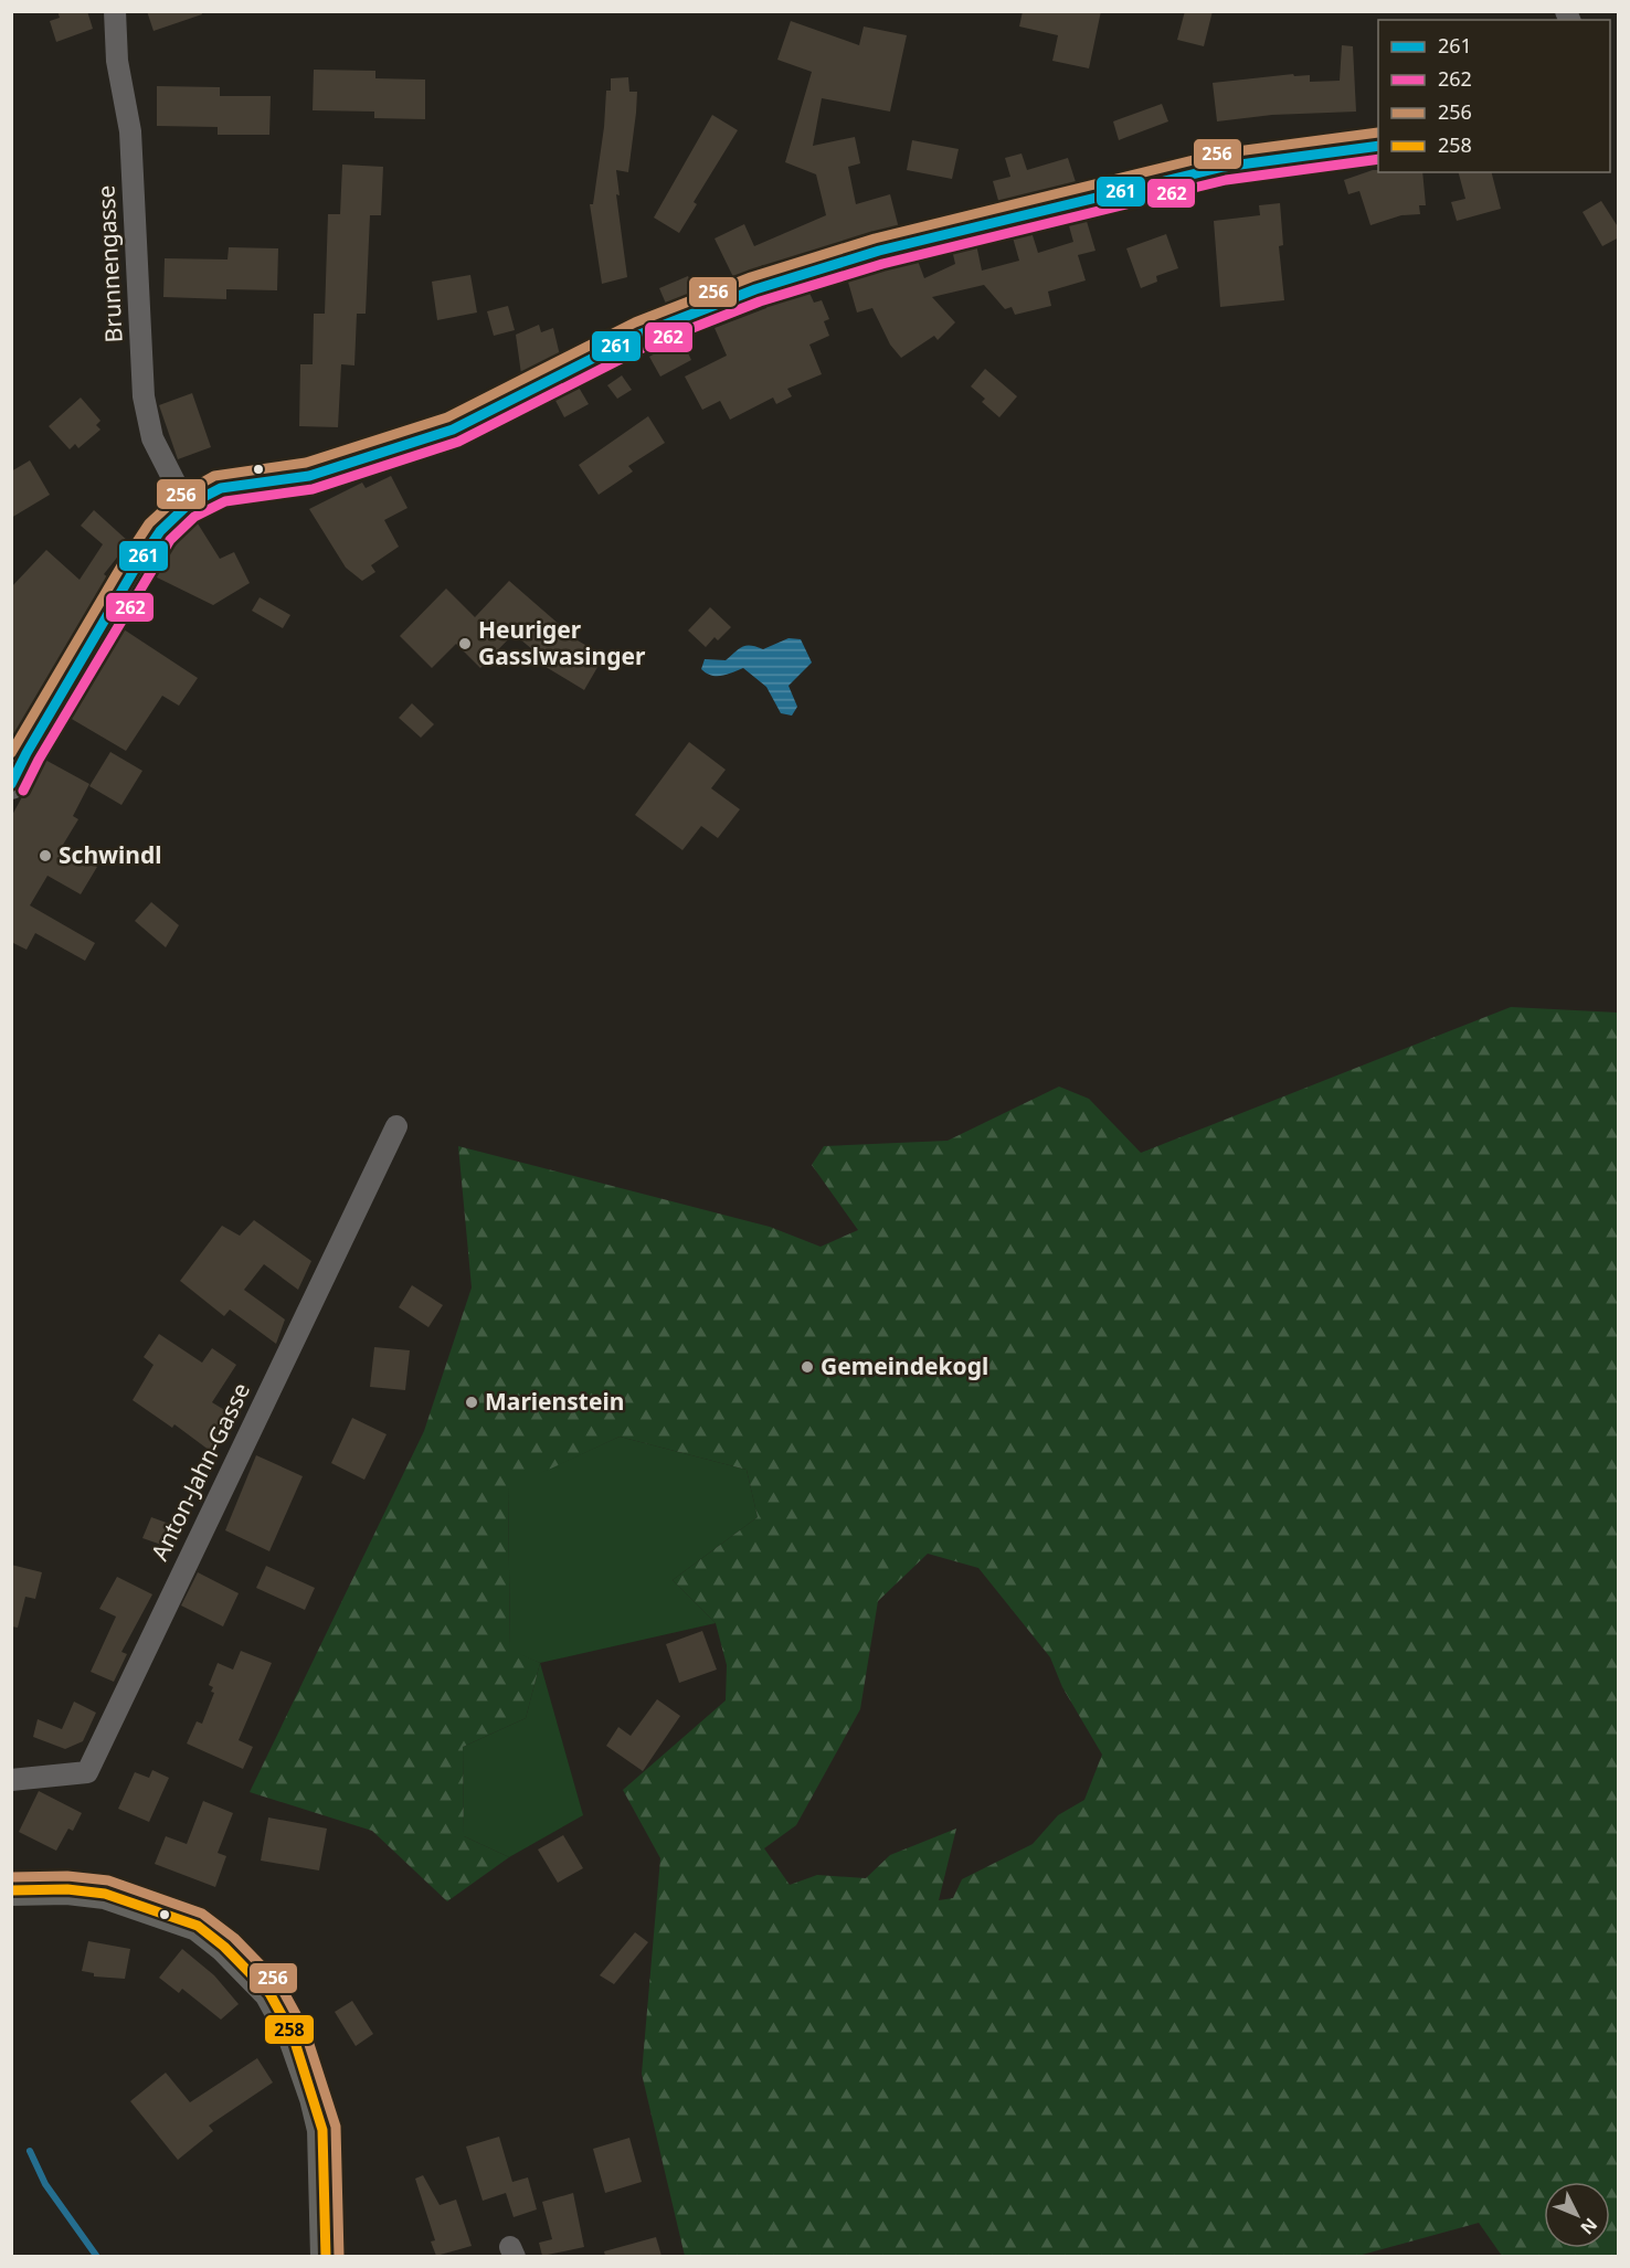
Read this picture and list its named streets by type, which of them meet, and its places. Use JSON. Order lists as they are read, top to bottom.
{
  "streets": {
    "street": ["Brunnengasse", "Anton-Jahn-Gasse"]
  },
  "places": [
    "Heuriger Gasslwasinger",
    "Schwindl",
    "Gemeindekogl",
    "Marienstein"
  ],
  "lines": [
    "transit line 256",
    "transit line 261",
    "transit line 262",
    "transit line 258"
  ],
  "legend": [
    "261",
    "262",
    "256",
    "258"
  ],
  "north": "bottom right"
}
